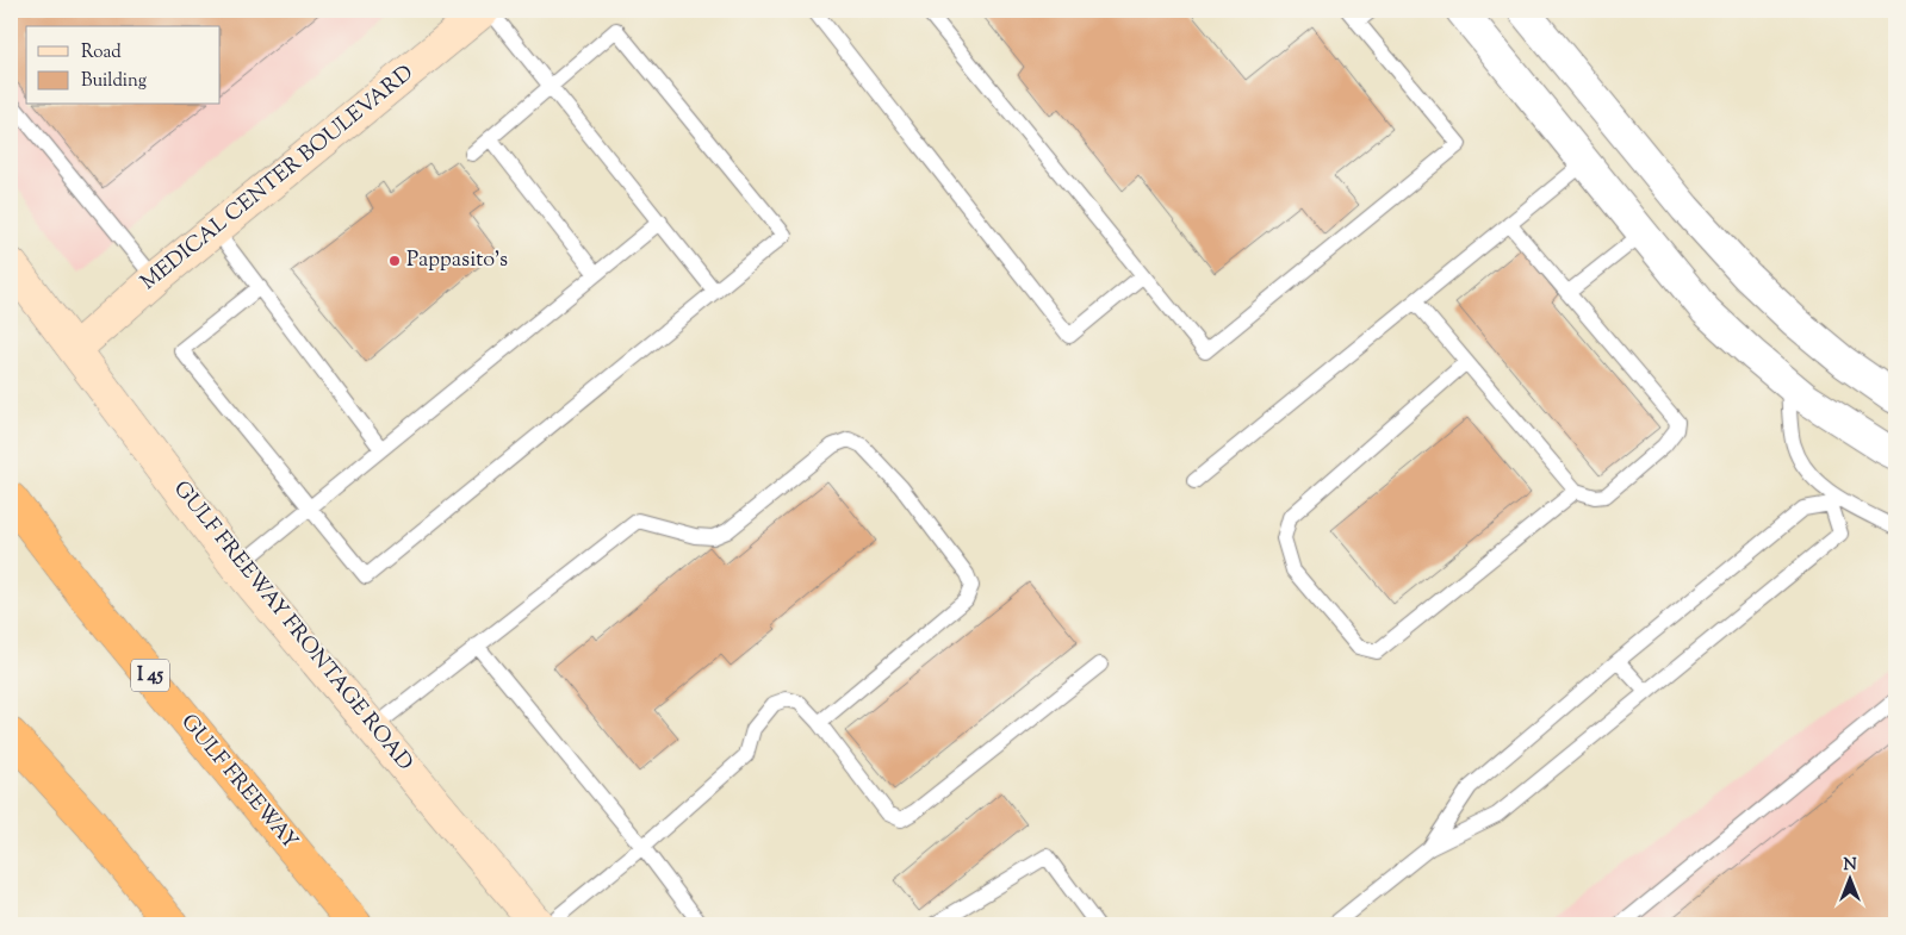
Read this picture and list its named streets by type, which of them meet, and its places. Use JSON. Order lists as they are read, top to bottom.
{
  "streets": {
    "highway": ["I 45", "GULF FREEWAY"],
    "main road": ["MEDICAL CENTER BOULEVARD", "GULF FREEWAY FRONTAGE ROAD"]
  },
  "crossings": [
    ["MEDICAL CENTER BOULEVARD", "GULF FREEWAY FRONTAGE ROAD"]
  ],
  "places": ["Pappasito's"],
  "legend": ["Road", "Building"],
  "north": "top"
}
